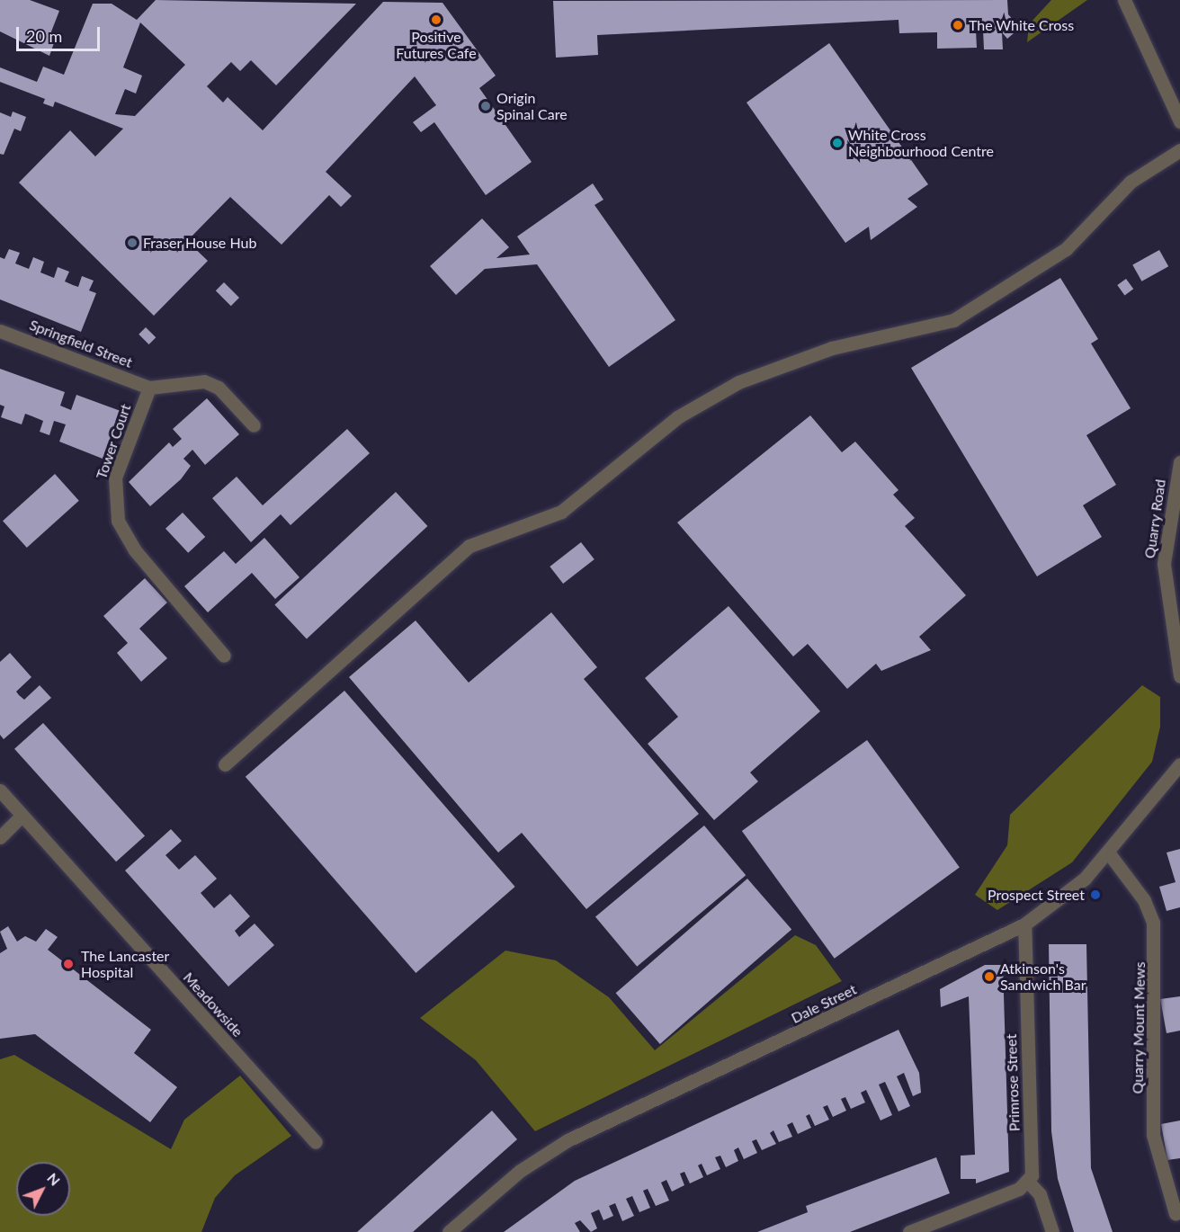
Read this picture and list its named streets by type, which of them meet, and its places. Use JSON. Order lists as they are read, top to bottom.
{
  "streets": {
    "street": [
      "Springfield Street",
      "Tower Court",
      "Quarry Road",
      "Dale Street",
      "Meadowside",
      "Quarry Mount Mews",
      "Primrose Street"
    ]
  },
  "crossings": [
    ["Springfield Street", "Tower Court"],
    ["Dale Street", "Quarry Mount Mews"],
    ["Dale Street", "Primrose Street"]
  ],
  "places": [
    "Positive Futures Cafe",
    "The White Cross",
    "Origin Spinal Care",
    "White Cross Neighbourhood Centre",
    "Fraser House Hub",
    "Prospect Street",
    "The Lancaster Hospital",
    "Atkinson's Sandwich Bar"
  ],
  "scale_bar": "20 m",
  "north": "top right"
}
